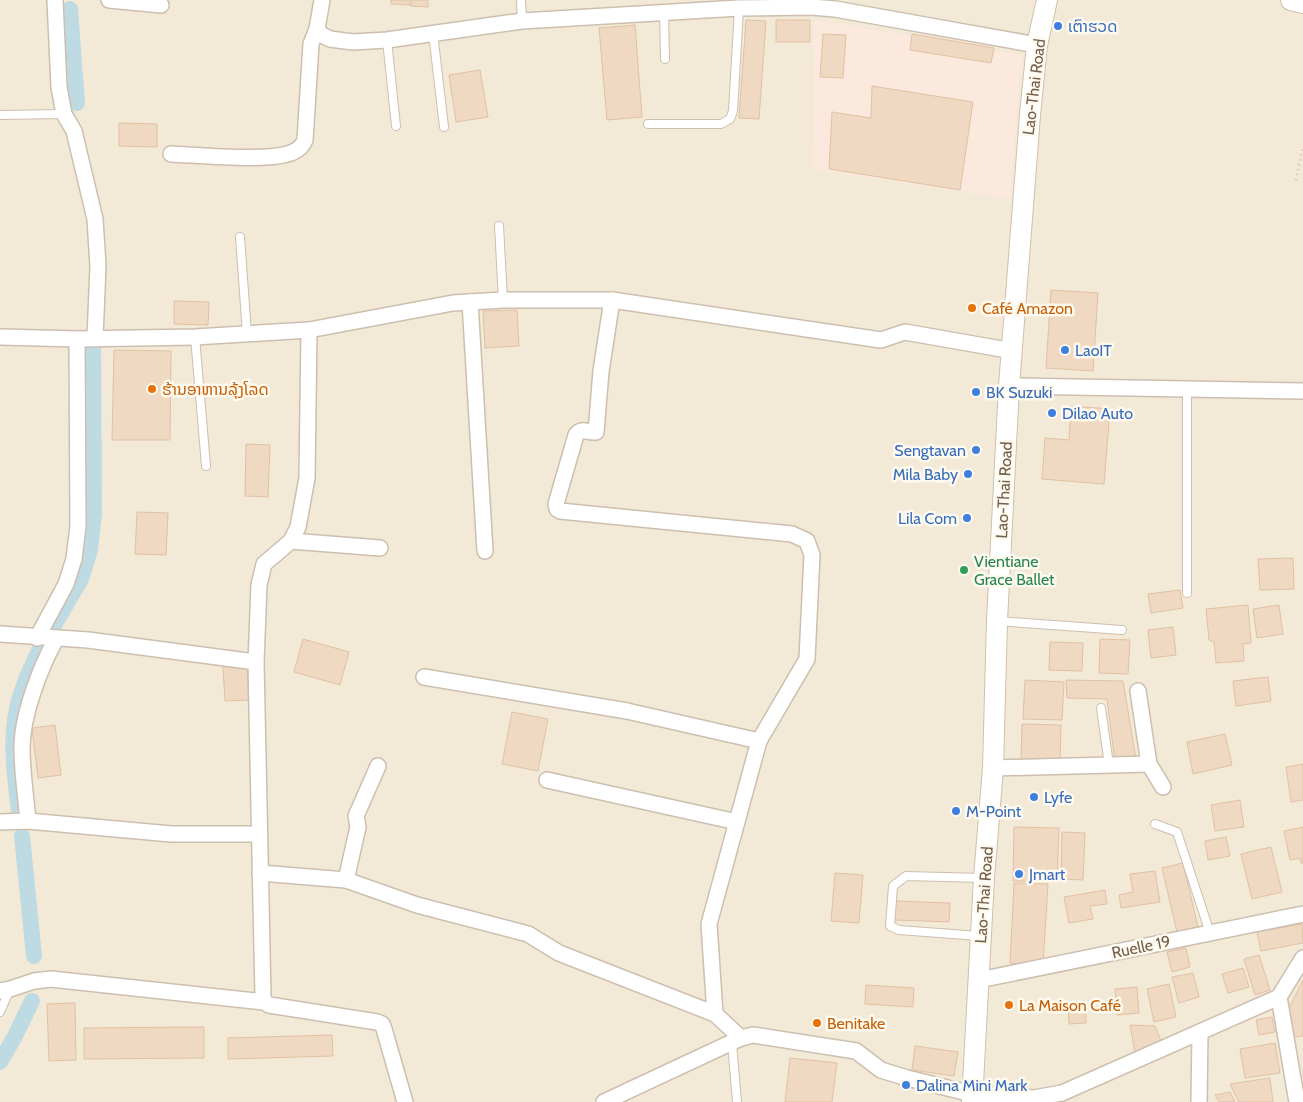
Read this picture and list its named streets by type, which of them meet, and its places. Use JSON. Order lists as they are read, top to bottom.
{
  "streets": {
    "street": ["Lao-Thai Road", "Ruelle 19"]
  },
  "crossings": [
    ["Lao-Thai Road", "Ruelle 19"]
  ],
  "places": [
    "ເຕົາຮວດ",
    "Café Amazon",
    "LaoIT",
    "ຮ້ານອາຫານລຸ້ງໂລດ",
    "BK Suzuki",
    "Dilao Auto",
    "Sengtavan",
    "Mila Baby",
    "Lila Com",
    "Vientiane Grace Ballet",
    "Lyfe",
    "M-Point",
    "Jmart",
    "La Maison Café",
    "Benitake",
    "Dalina Mini Mark"
  ]
}
